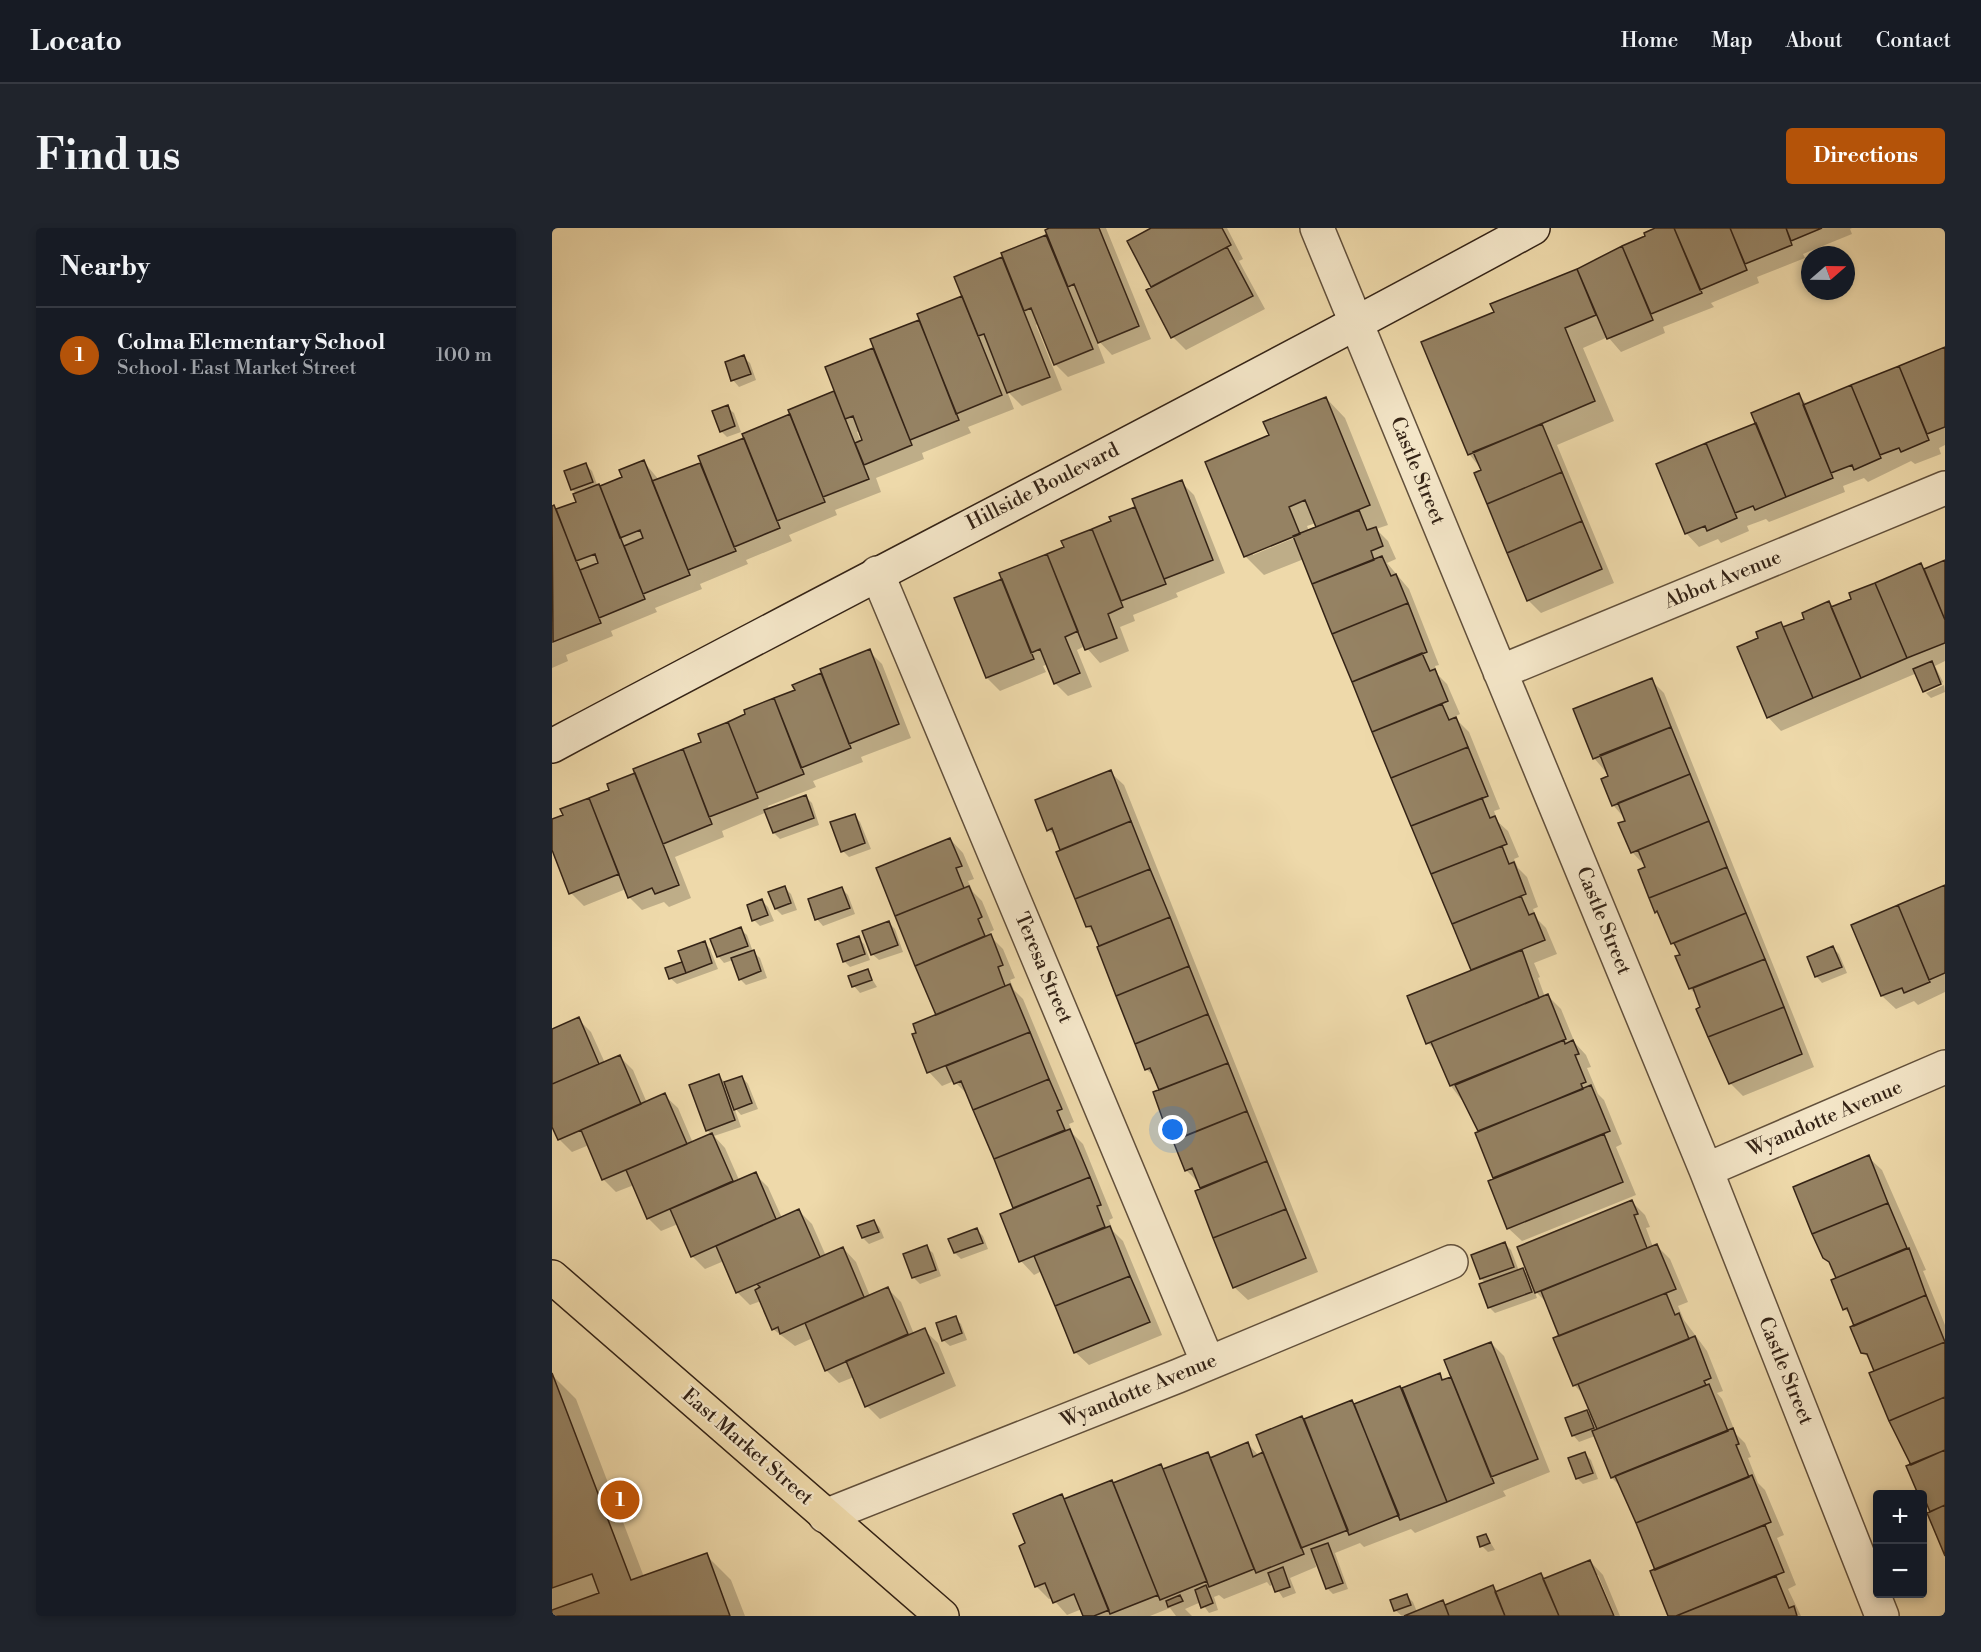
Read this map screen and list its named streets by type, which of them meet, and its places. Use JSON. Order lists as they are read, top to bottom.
{
  "streets": {
    "main road": ["East Market Street"],
    "street": [
      "Castle Street",
      "Hillside Boulevard",
      "Abbot Avenue",
      "Teresa Street",
      "Wyandotte Avenue"
    ]
  },
  "crossings": [
    ["Castle Street", "Hillside Boulevard"],
    ["Castle Street", "Abbot Avenue"],
    ["Castle Street", "Wyandotte Avenue"],
    ["Hillside Boulevard", "Teresa Street"],
    ["Teresa Street", "Wyandotte Avenue"],
    ["Wyandotte Avenue", "East Market Street"]
  ],
  "north": "right",
  "page": {
    "header": "Locato",
    "nav": [
      "Home",
      "Map",
      "About",
      "Contact"
    ],
    "buttons": "Directions",
    "title": "Find us",
    "heading": "Nearby",
    "list": [
      {
        "mark": "1",
        "name": "Colma Elementary School",
        "note": "School · East Market Street",
        "value": "100 m"
      }
    ],
    "pins": "1",
    "map_buttons": ["+", "−"]
  }
}
